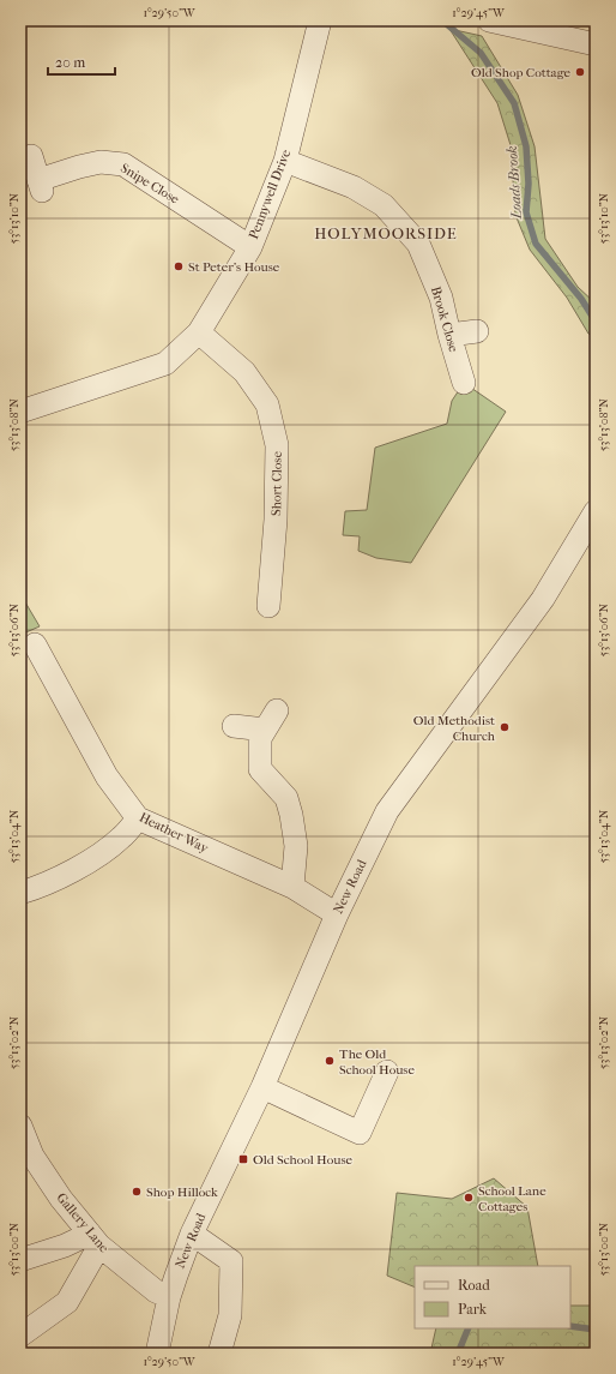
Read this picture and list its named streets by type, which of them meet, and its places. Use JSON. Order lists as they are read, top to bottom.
{
  "streets": {
    "street": [
      "Snipe Close",
      "Pennywell Drive",
      "Brook Close",
      "Short Close",
      "Heather Way",
      "New Road",
      "Gallery Lane"
    ]
  },
  "crossings": [
    ["Snipe Close", "Pennywell Drive"],
    ["Pennywell Drive", "Brook Close"],
    ["Pennywell Drive", "Short Close"],
    ["Heather Way", "New Road"],
    ["New Road", "Gallery Lane"]
  ],
  "districts": ["HOLYMOORSIDE"],
  "water": ["Loads Brook"],
  "places": {
    "other": [
      "Old Shop Cottage",
      "St Peter's House",
      "Old Methodist Church",
      "The Old School House",
      "Shop Hillock",
      "School Lane Cottages"
    ],
    "transit": ["Old School House"]
  },
  "legend": ["Road", "Park"],
  "scale_bar": "20 m",
  "coordinates": [
    "1°29'50\"W",
    "1°29'45\"W",
    "53°13'10\"N",
    "53°13'08\"N",
    "53°13'06\"N",
    "53°13'04\"N",
    "53°13'02\"N",
    "53°13'00\"N"
  ]
}
